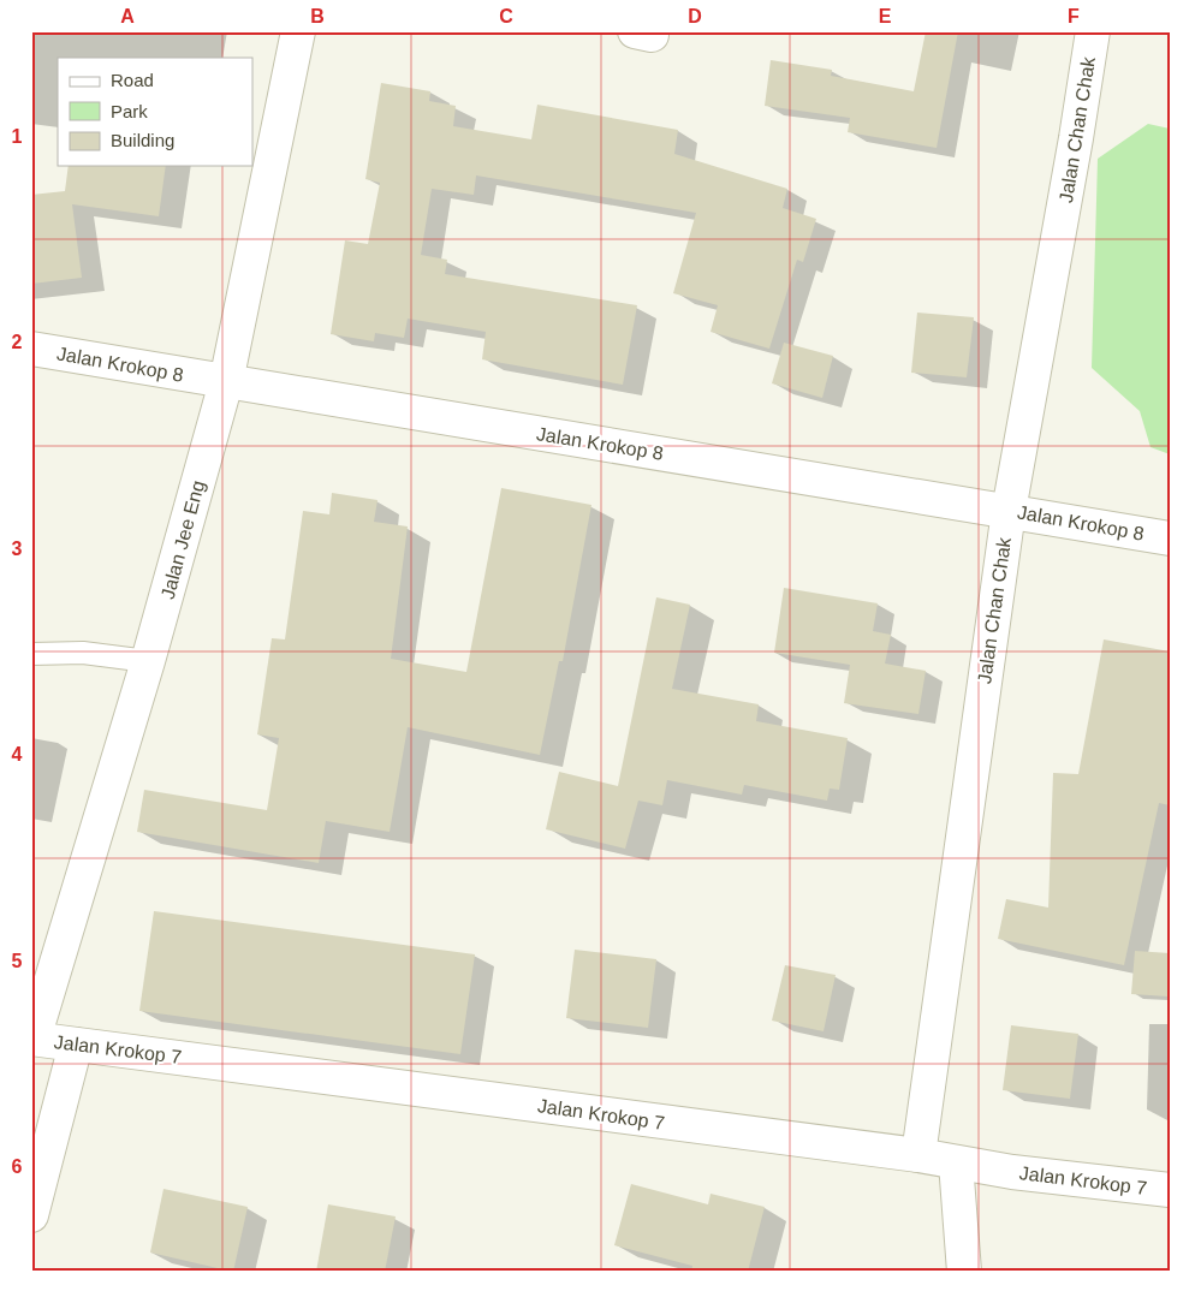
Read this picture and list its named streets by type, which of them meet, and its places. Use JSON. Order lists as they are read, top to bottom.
{
  "streets": {
    "street": [
      "Jalan Chan Chak",
      "Jalan Krokop 8",
      "Jalan Jee Eng",
      "Jalan Krokop 7"
    ]
  },
  "crossings": [
    ["Jalan Chan Chak", "Jalan Krokop 8"],
    ["Jalan Chan Chak", "Jalan Krokop 7"],
    ["Jalan Krokop 8", "Jalan Jee Eng"],
    ["Jalan Jee Eng", "Jalan Krokop 7"]
  ],
  "legend": ["Road", "Park", "Building"],
  "grid": {
    "columns": [
      "A",
      "B",
      "C",
      "D",
      "E",
      "F"
    ],
    "rows": [
      "1",
      "2",
      "3",
      "4",
      "5",
      "6"
    ]
  }
}
